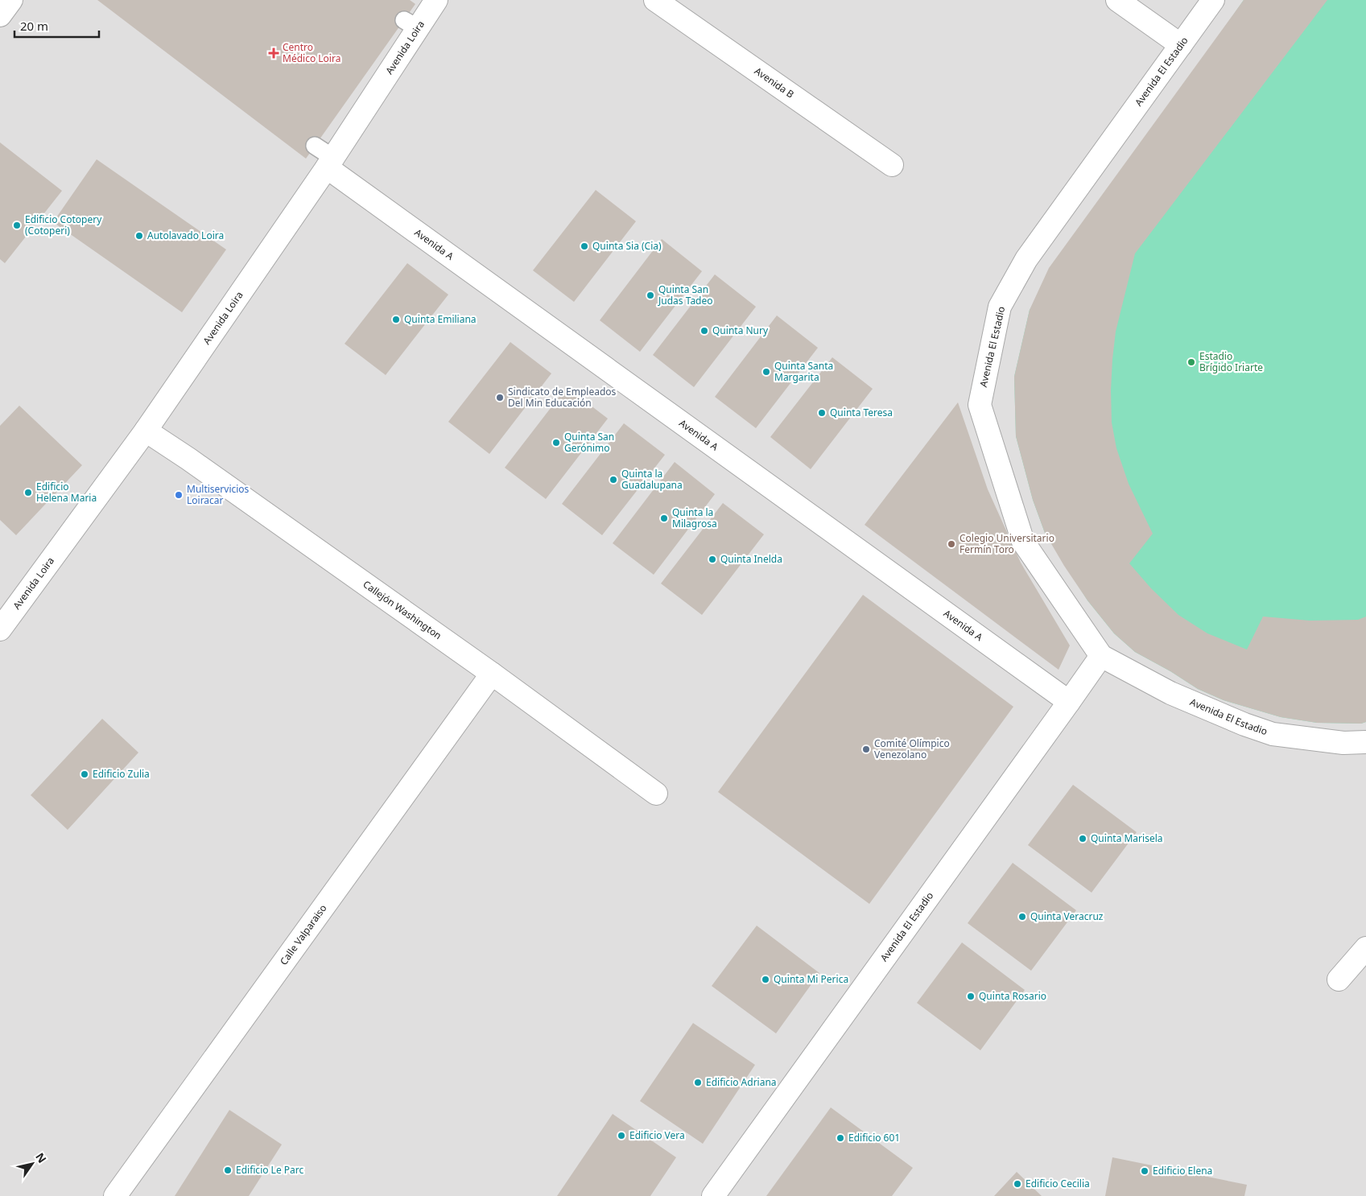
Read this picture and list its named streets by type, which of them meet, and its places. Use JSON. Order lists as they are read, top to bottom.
{
  "streets": {
    "street": [
      "Avenida Loira",
      "Avenida El Estadio",
      "Avenida B",
      "Avenida A",
      "Callejón Washington",
      "Calle Valparaiso"
    ]
  },
  "crossings": [
    ["Avenida Loira", "Avenida A"],
    ["Avenida Loira", "Callejón Washington"],
    ["Avenida El Estadio", "Avenida A"],
    ["Callejón Washington", "Calle Valparaiso"]
  ],
  "places": {
    "health": ["Centro Médico Loira"],
    "other": [
      "Edificio Cotopery (Cotoperi)",
      "Autolavado Loira",
      "Quinta Sia (Cia)",
      "Quinta San Judas Tadeo",
      "Quinta Emiliana",
      "Quinta Nury",
      "Estadio Brígido Iriarte",
      "Quinta Santa Margarita",
      "Sindicato de Empleados Del Min Educación",
      "Quinta Teresa",
      "Quinta San Gerónimo",
      "Quinta la Guadalupana",
      "Edificio Helena Maria",
      "Multiservicios Loiracar",
      "Quinta la Milagrosa",
      "Colegio Universitario Fermín Toro",
      "Quinta Inelda",
      "Comité Olímpico Venezolano",
      "Edificio Zulia",
      "Quinta Marisela",
      "Quinta Veracruz",
      "Quinta Mi Perica",
      "Quinta Rosario",
      "Edificio Adriana",
      "Edificio Vera",
      "Edificio 601",
      "Edificio Le Parc",
      "Edificio Elena",
      "Edificio Cecilia"
    ]
  },
  "scale_bar": "20 m",
  "north": "top right"
}
